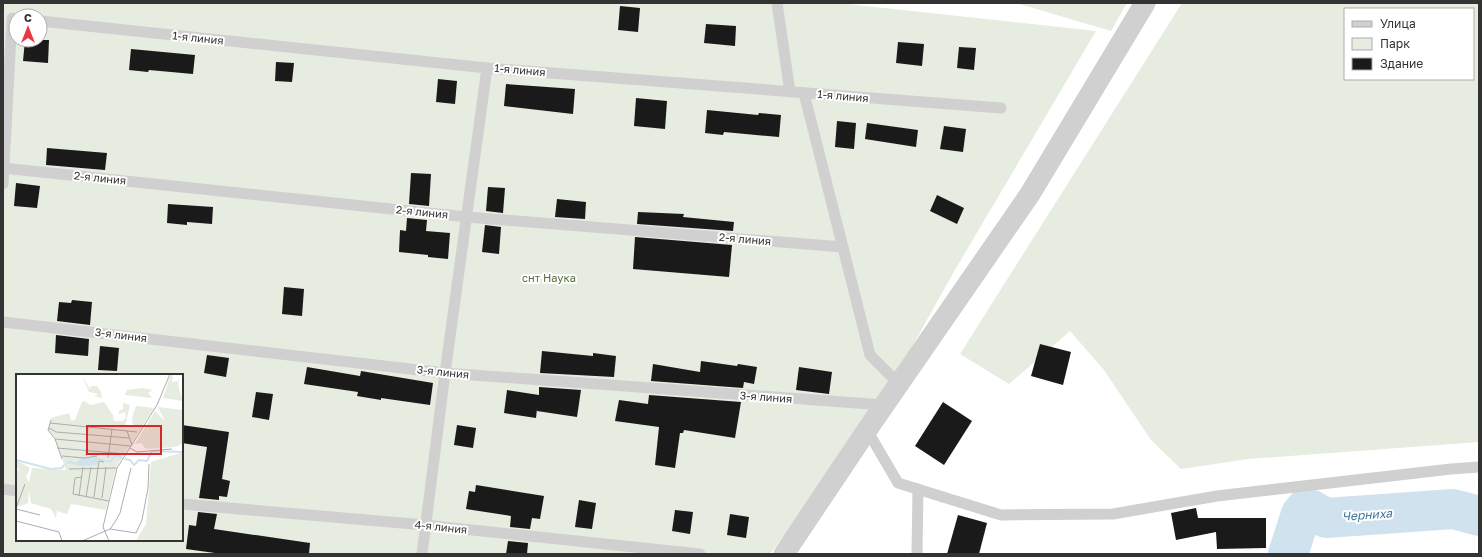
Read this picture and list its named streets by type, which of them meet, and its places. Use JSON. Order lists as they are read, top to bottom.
{
  "streets": {
    "lane": [
      "1-я линия",
      "2-я линия",
      "3-я линия",
      "4-я линия"
    ]
  },
  "water": ["Черниха"],
  "parks": ["снт Наука"],
  "legend": ["Улица", "Парк", "Здание"],
  "north": "top"
}
